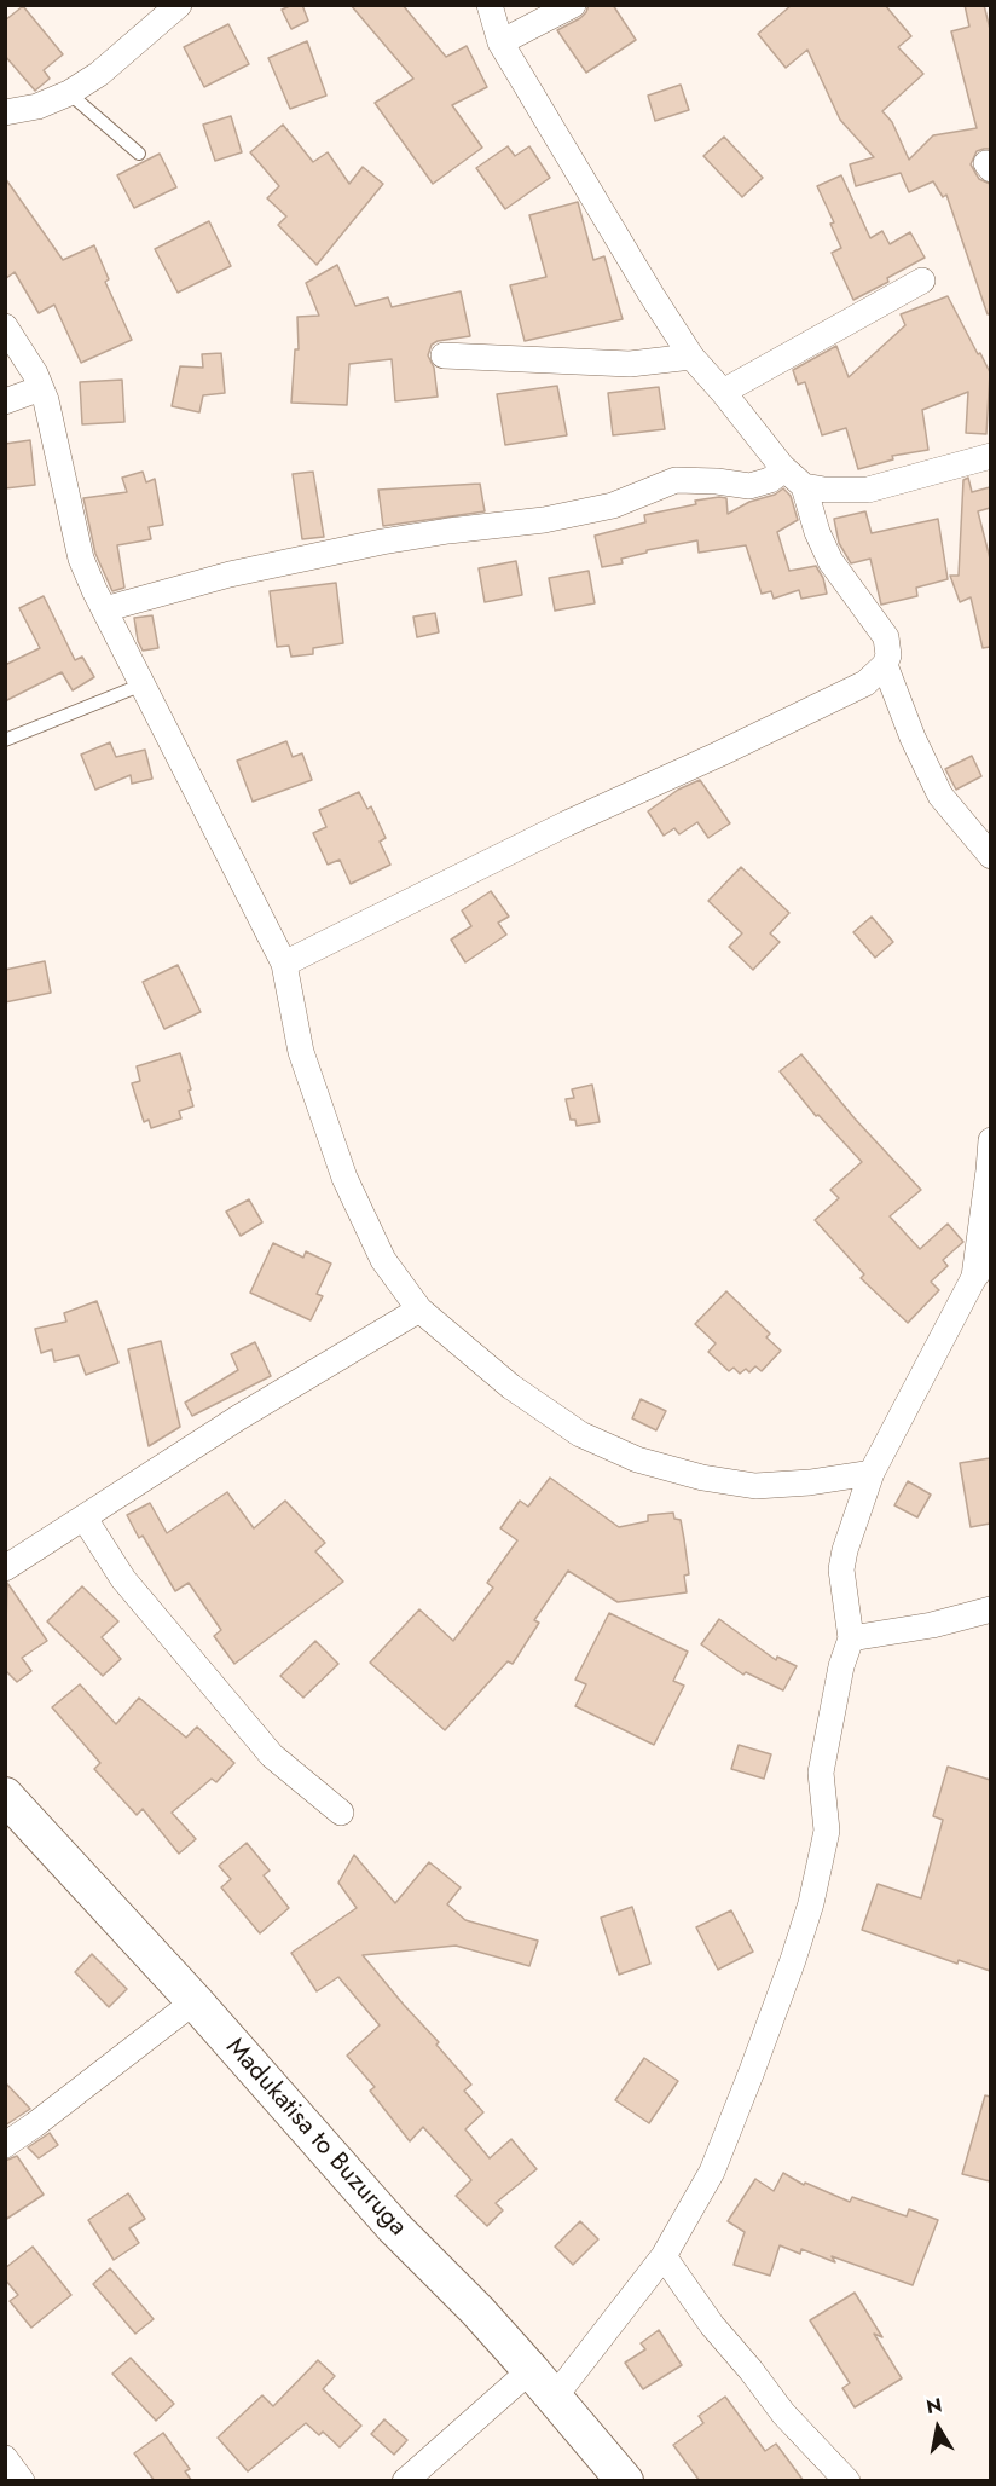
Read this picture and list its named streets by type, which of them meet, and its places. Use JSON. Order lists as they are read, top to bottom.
{
  "streets": {
    "main road": ["Madukatisa to Buzuruga"]
  },
  "north": "top"
}
